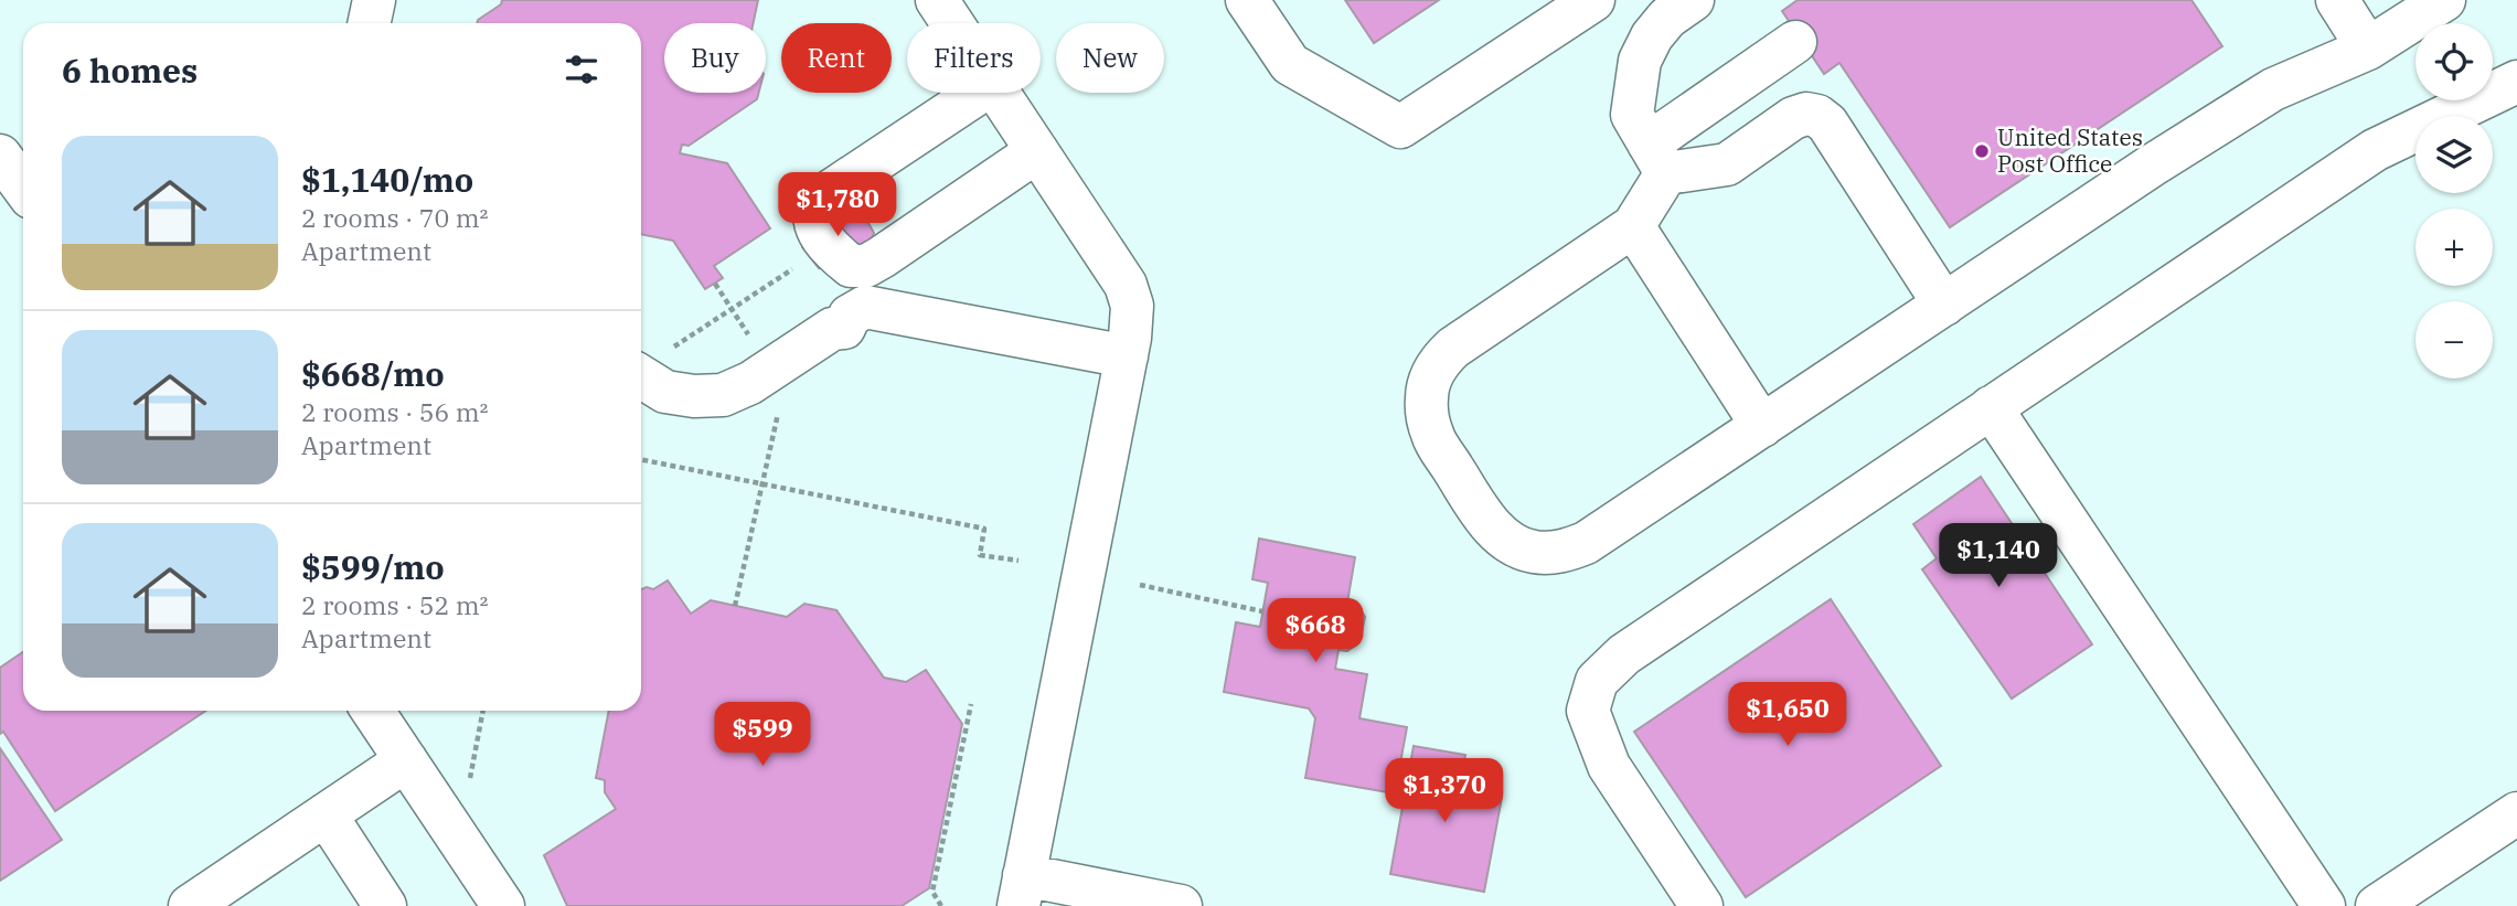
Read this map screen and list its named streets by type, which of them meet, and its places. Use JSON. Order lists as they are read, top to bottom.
{
  "places": ["United States Post Office"],
  "page": {
    "map_buttons": ["+", "−"],
    "chip": [
      "Buy",
      "Rent",
      "Filters",
      "New"
    ],
    "heading": "6 homes",
    "list": [
      {
        "name": "$1,140/mo",
        "note": "2 rooms · 70 m² · Apartment"
      },
      {
        "name": "$668/mo",
        "note": "2 rooms · 56 m² · Apartment"
      },
      {
        "name": "$599/mo",
        "note": "2 rooms · 52 m² · Apartment"
      }
    ],
    "price": [
      "$1,780",
      "$1,140",
      "$668",
      "$1,650",
      "$599",
      "$1,370"
    ]
  }
}
